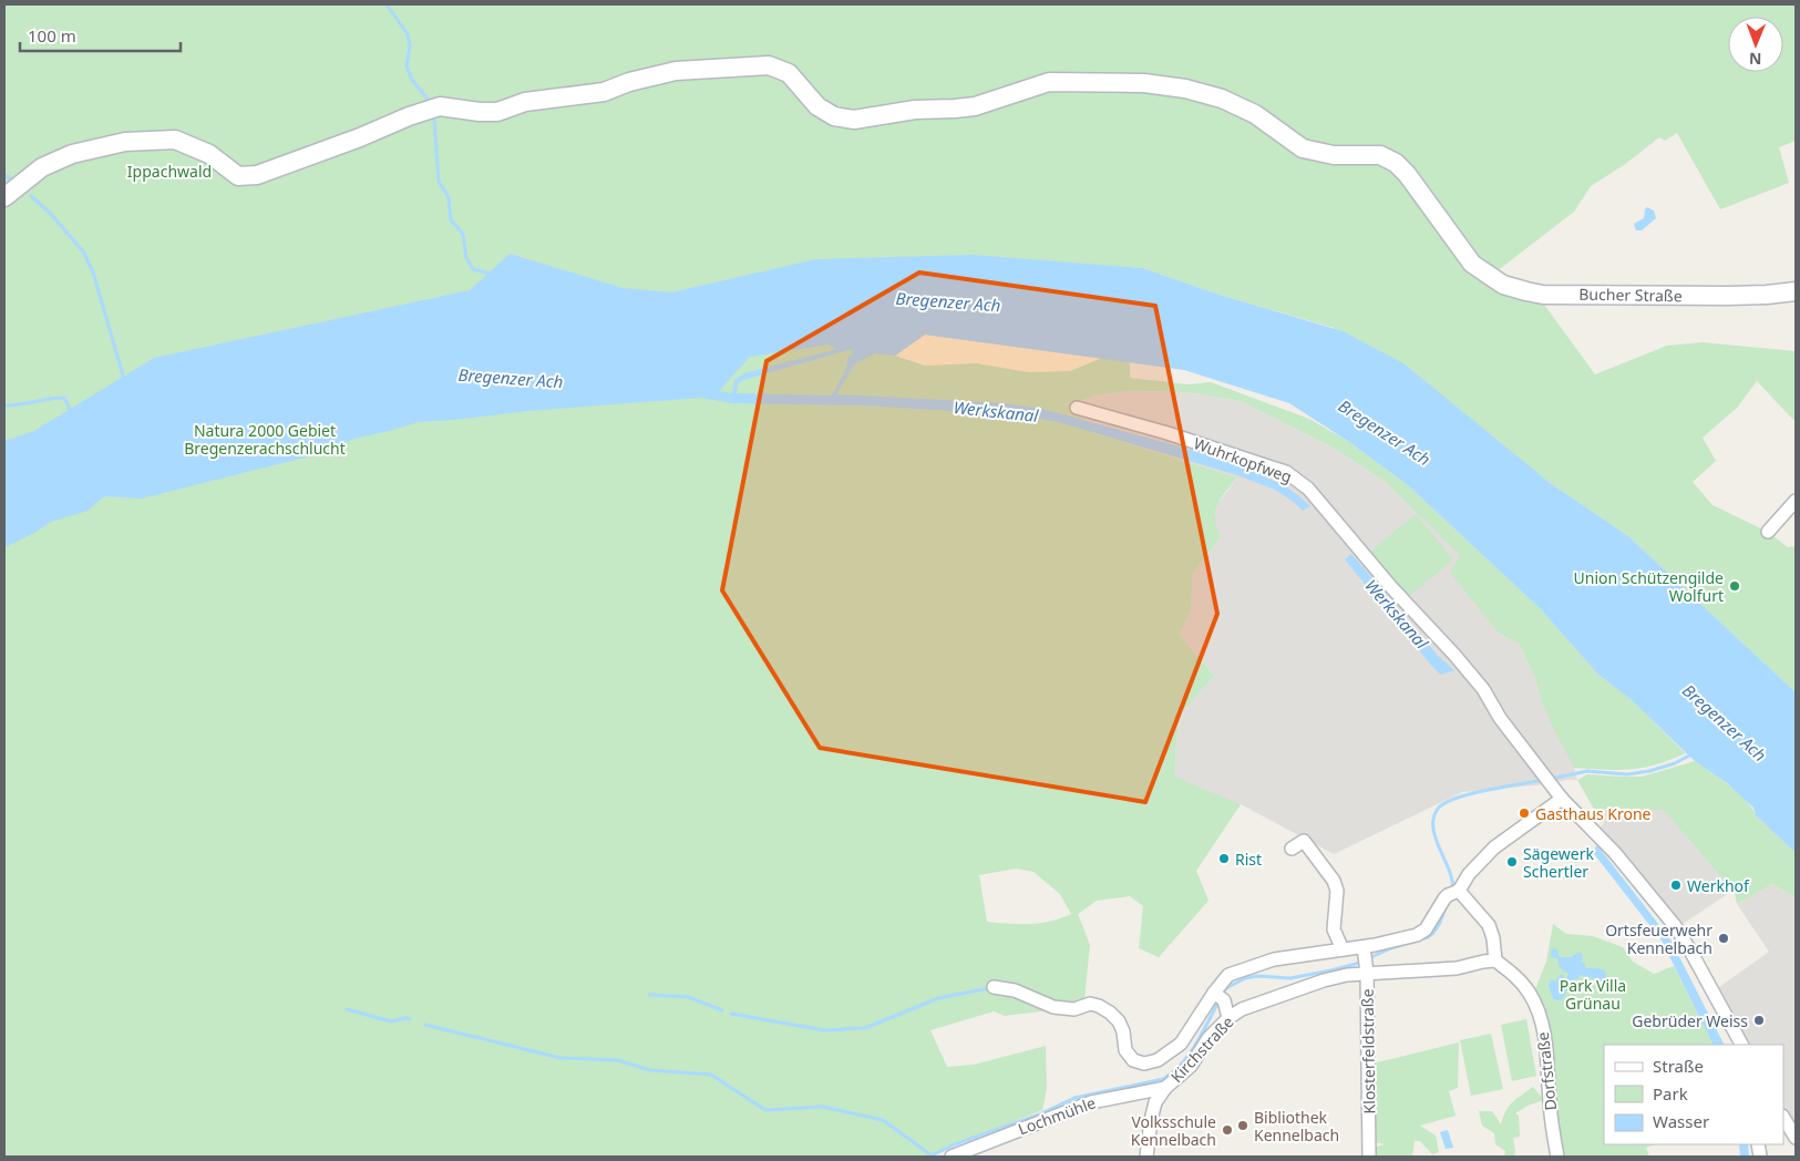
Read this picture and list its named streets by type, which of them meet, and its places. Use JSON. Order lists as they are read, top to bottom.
{
  "streets": {
    "street": [
      "Bucher Straße",
      "Wuhrkopfweg",
      "Kirchstraße",
      "Klosterfeldstraße",
      "Dorfstraße",
      "Lochmühle"
    ]
  },
  "crossings": [
    ["Kirchstraße", "Klosterfeldstraße"],
    ["Kirchstraße", "Dorfstraße"],
    ["Kirchstraße", "Lochmühle"]
  ],
  "water": ["Bregenzer Ach", "Werkskanal"],
  "parks": ["Ippachwald", "Natura 2000 Gebiet Bregenzerachschlucht", "Park Villa Grünau"],
  "places": [
    "Union Schützengilde Wolfurt",
    "Gasthaus Krone",
    "Rist",
    "Sägewerk Schertler",
    "Werkhof",
    "Ortsfeuerwehr Kennelbach",
    "Gebrüder Weiss",
    "Bibliothek Kennelbach",
    "Volksschule Kennelbach"
  ],
  "legend": ["Straße", "Park", "Wasser"],
  "scale_bar": "100 m",
  "north": "bottom"
}
